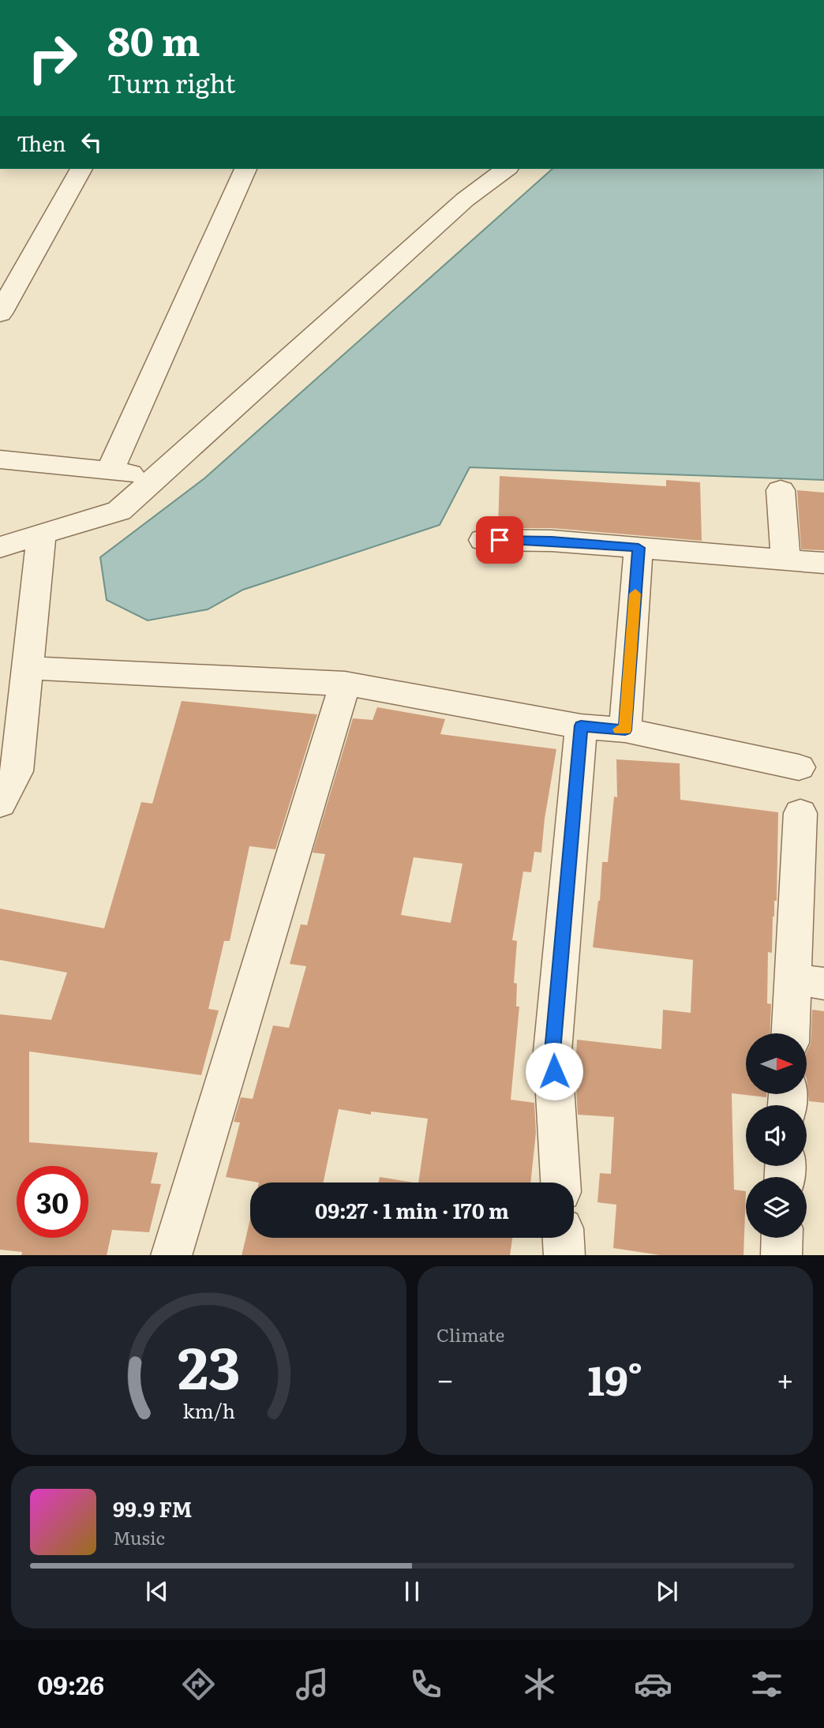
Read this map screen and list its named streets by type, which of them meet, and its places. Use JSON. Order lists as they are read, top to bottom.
{
  "north": "right",
  "page": {
    "turn": ["80 m", "Turn right"],
    "then": "Then",
    "limit": "30",
    "trip": "09:27 · 1 min · 170 m",
    "tile": "Climate",
    "heat": ["−", "19°", "+"],
    "song": ["99.9 FM", "Music"],
    "tabs": "09:26",
    "gauge": ["23", "km/h"]
  }
}
